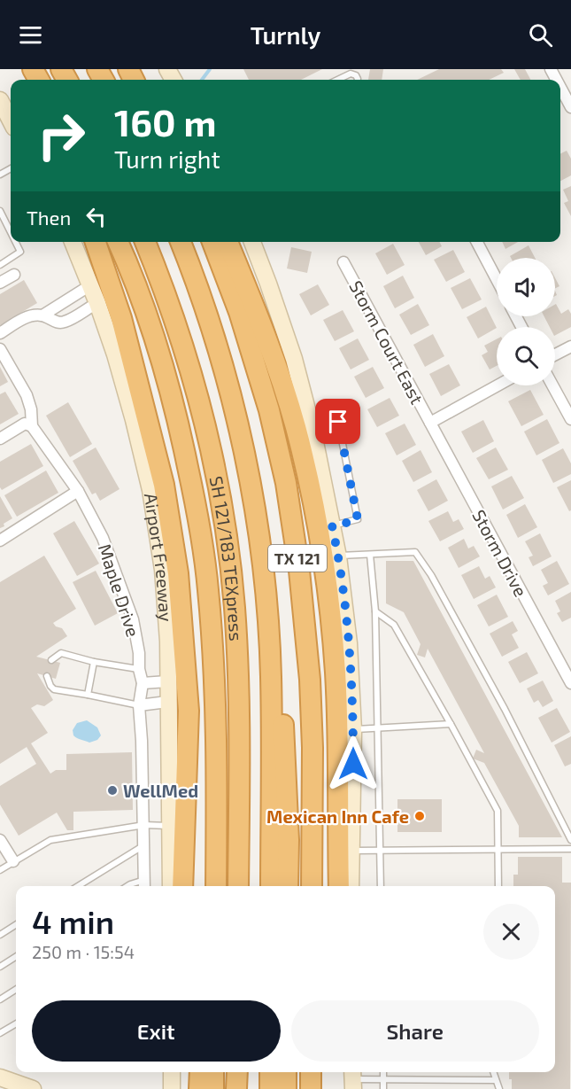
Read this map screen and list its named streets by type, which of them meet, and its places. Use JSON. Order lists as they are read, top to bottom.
{
  "streets": {
    "highway": ["SH 121/183 TEXpress", "TX 121"],
    "main road": ["Airport Freeway"],
    "street": ["Storm Court East", "Storm Drive", "Maple Drive"]
  },
  "crossings": [
    ["Storm Court East", "Storm Drive"]
  ],
  "places": ["WellMed", "Mexican Inn Cafe"],
  "page": {
    "header": "Turnly",
    "turn": ["160 m", "Turn right"],
    "then": "Then",
    "heading": ["4 min", "250 m · 15:54"],
    "buttons": ["Exit", "Share"]
  }
}
